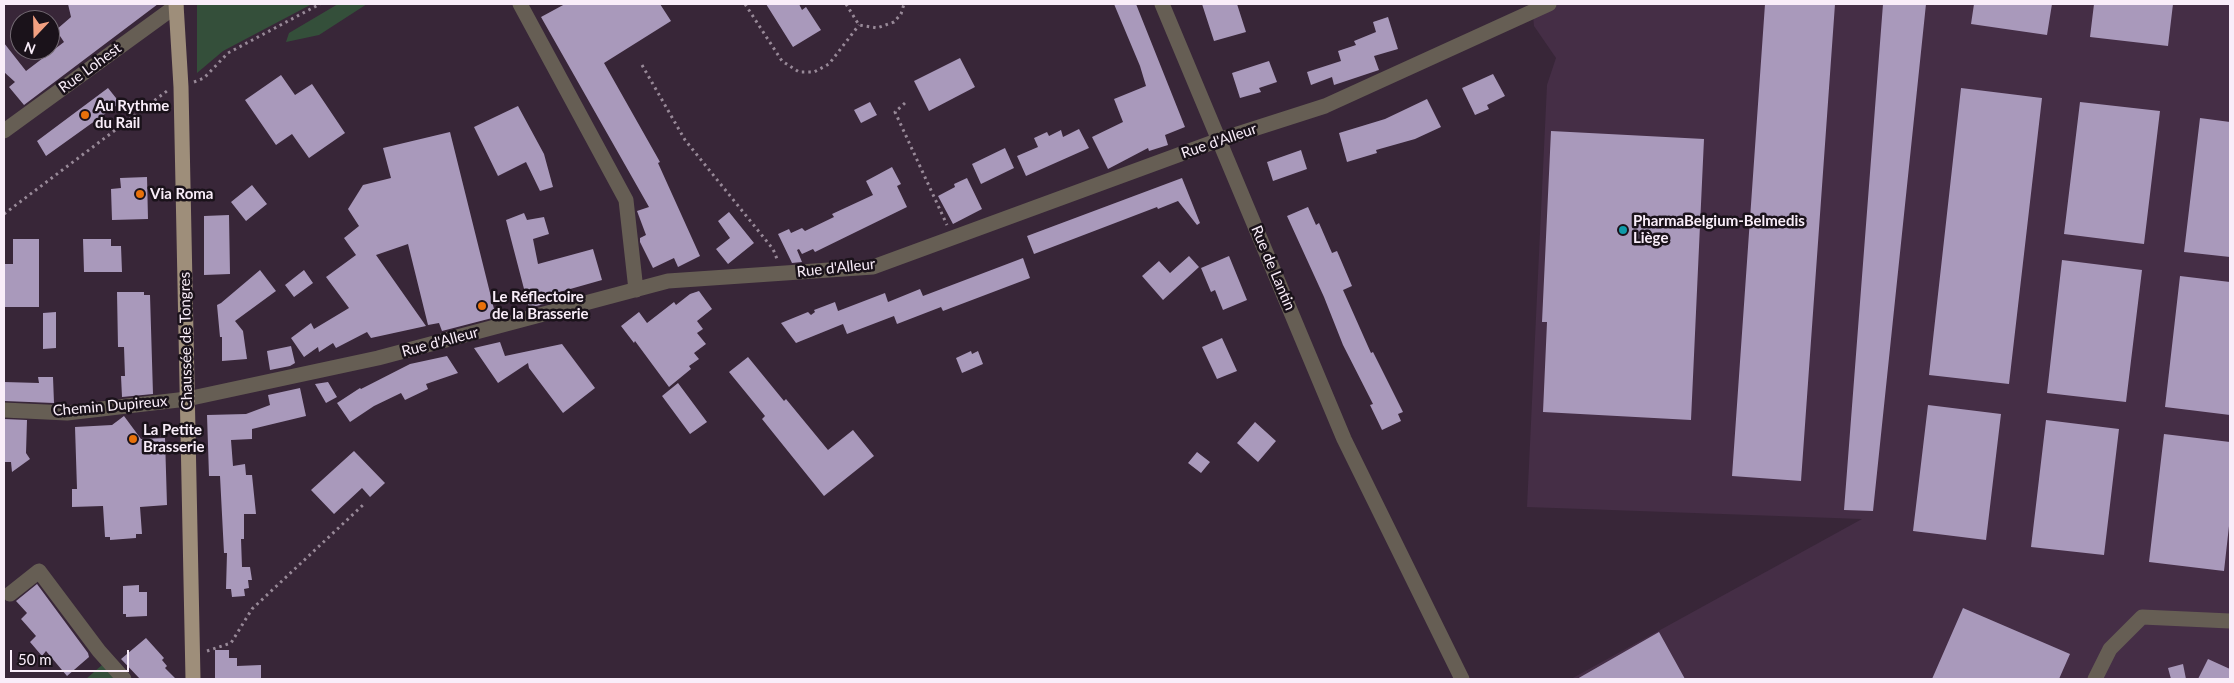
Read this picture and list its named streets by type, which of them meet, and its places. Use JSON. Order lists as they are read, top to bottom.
{
  "streets": {
    "main road": ["Chaussée de Tongres"],
    "street": [
      "Rue Lohest",
      "Rue d'Alleur",
      "Rue de Lantin",
      "Chemin Dupireux"
    ]
  },
  "crossings": [
    ["Rue Lohest", "Chaussée de Tongres"],
    ["Rue d'Alleur", "Rue de Lantin"],
    ["Rue d'Alleur", "Chaussée de Tongres"],
    ["Rue d'Alleur", "Chemin Dupireux"],
    ["Chaussée de Tongres", "Chemin Dupireux"]
  ],
  "places": [
    "Au Rythme du Rail",
    "Via Roma",
    "PharmaBelgium-Belmedis Liège",
    "Le Réflectoire de la Brasserie",
    "La Petite Brasserie"
  ],
  "scale_bar": "50 m",
  "north": "bottom"
}
